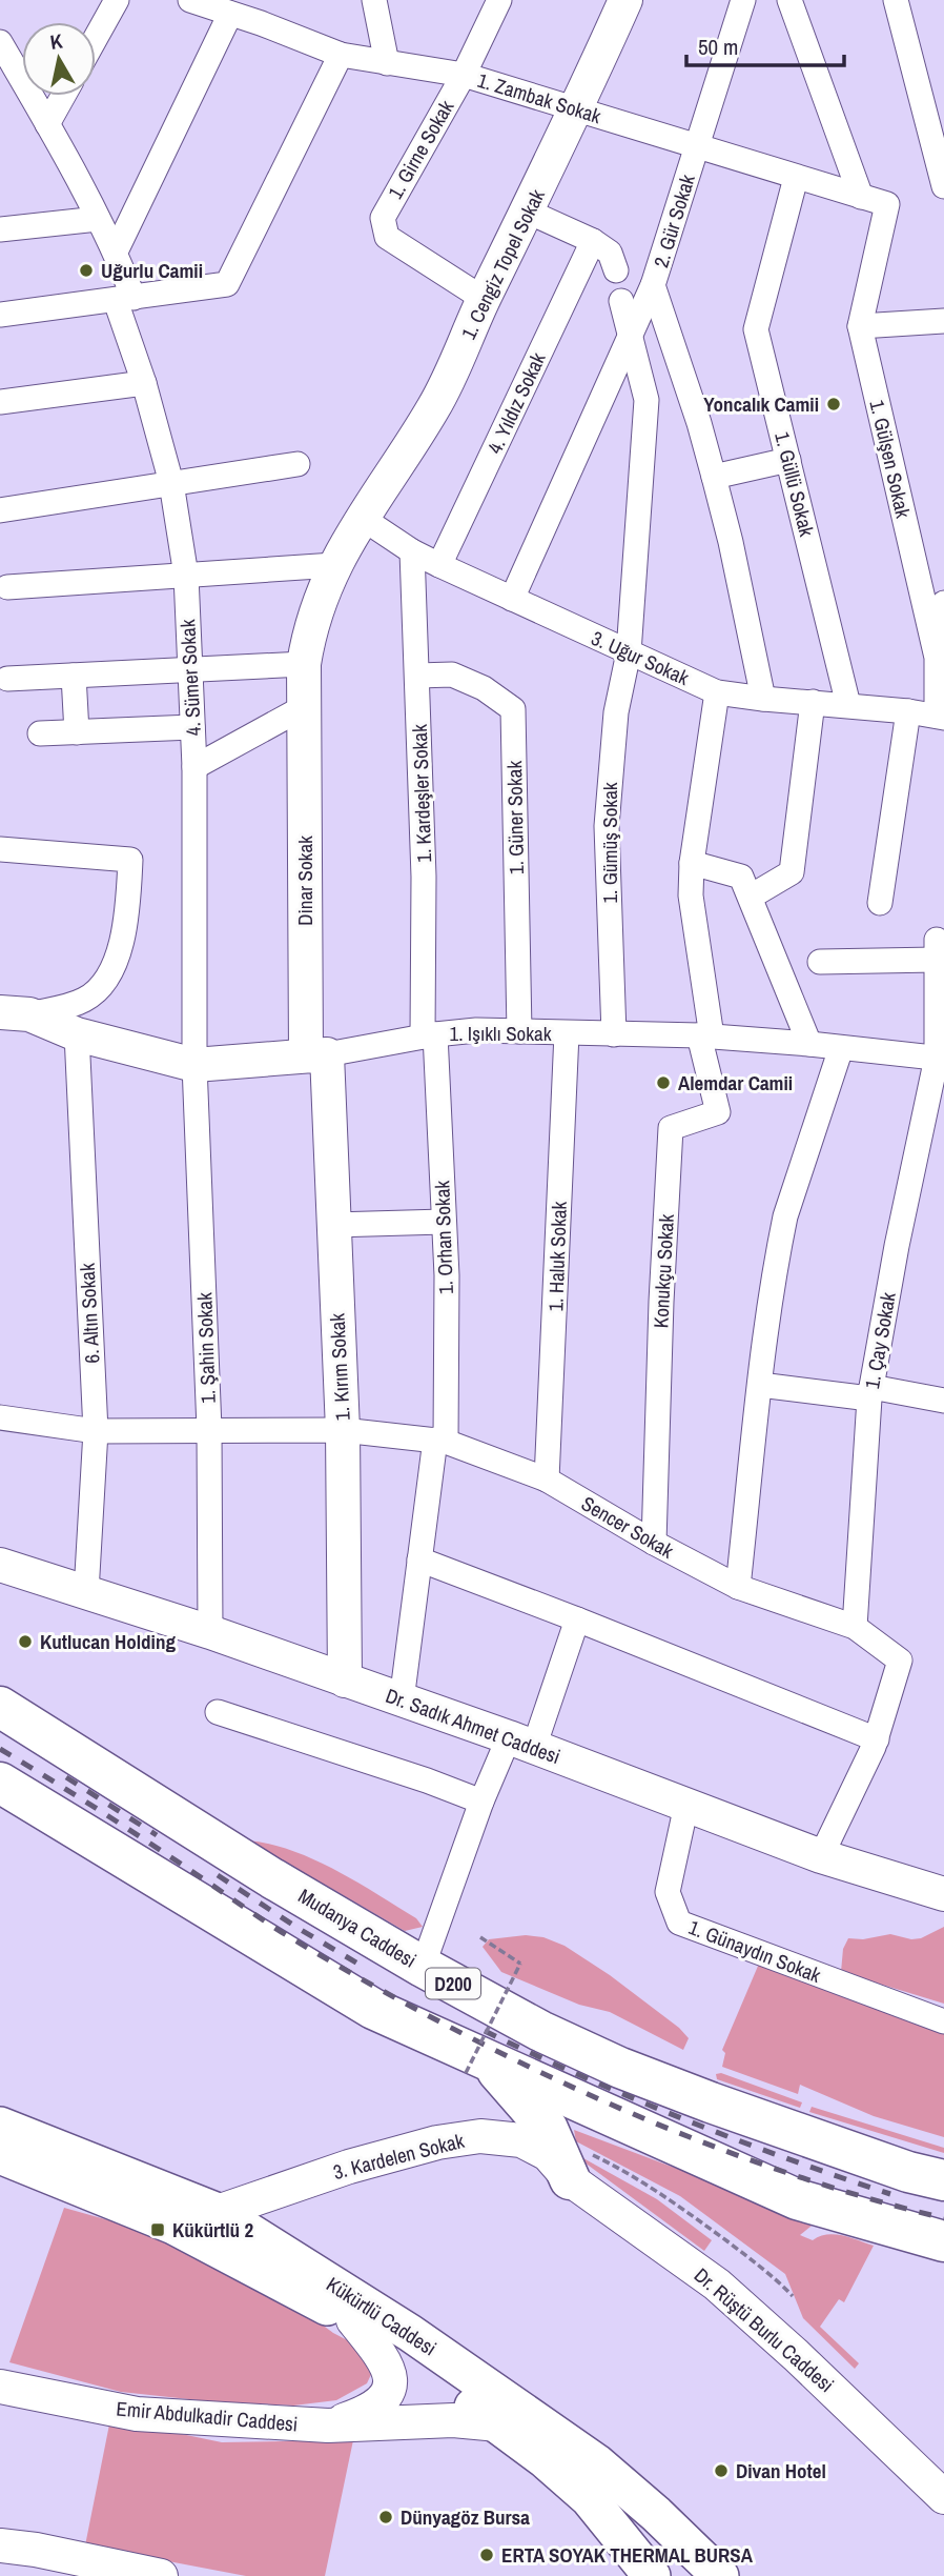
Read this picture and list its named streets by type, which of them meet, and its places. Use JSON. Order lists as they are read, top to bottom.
{
  "streets": {
    "highway": ["Mudanya Caddesi", "D200"],
    "main road": ["Kükürtlü Caddesi"],
    "street": [
      "1. Zambak Sokak",
      "1. Girne Sokak",
      "2. Gür Sokak",
      "1. Cengiz Topel Sokak",
      "4. Yıldız Sokak",
      "1. Gülşen Sokak",
      "1. Güllü Sokak",
      "3. Uğur Sokak",
      "4. Sümer Sokak",
      "1. Kardeşler Sokak",
      "1. Güner Sokak",
      "1. Gümüş Sokak",
      "Dinar Sokak",
      "1. Işıklı Sokak",
      "1. Orhan Sokak",
      "1. Haluk Sokak",
      "Konukçu Sokak",
      "6. Altın Sokak",
      "1. Çay Sokak",
      "1. Şahin Sokak",
      "1. Kırım Sokak",
      "Sencer Sokak",
      "Dr. Sadık Ahmet Caddesi",
      "1. Günaydın Sokak",
      "3. Kardelen Sokak",
      "Dr. Rüştü Burlu Caddesi",
      "Emir Abdulkadir Caddesi"
    ]
  },
  "crossings": [
    ["1. Zambak Sokak", "1. Girne Sokak"],
    ["1. Zambak Sokak", "2. Gür Sokak"],
    ["1. Zambak Sokak", "1. Cengiz Topel Sokak"],
    ["1. Zambak Sokak", "1. Gülşen Sokak"],
    ["1. Zambak Sokak", "1. Güllü Sokak"],
    ["1. Girne Sokak", "1. Cengiz Topel Sokak"],
    ["2. Gür Sokak", "3. Uğur Sokak"],
    ["1. Cengiz Topel Sokak", "3. Uğur Sokak"],
    ["1. Cengiz Topel Sokak", "Dinar Sokak"],
    ["4. Yıldız Sokak", "3. Uğur Sokak"],
    ["1. Gülşen Sokak", "3. Uğur Sokak"],
    ["1. Güllü Sokak", "3. Uğur Sokak"],
    ["3. Uğur Sokak", "1. Kardeşler Sokak"],
    ["3. Uğur Sokak", "1. Gümüş Sokak"],
    ["3. Uğur Sokak", "Dinar Sokak"],
    ["4. Sümer Sokak", "1. Işıklı Sokak"],
    ["4. Sümer Sokak", "1. Şahin Sokak"],
    ["1. Kardeşler Sokak", "1. Güner Sokak"],
    ["1. Kardeşler Sokak", "1. Işıklı Sokak"],
    ["1. Kardeşler Sokak", "1. Orhan Sokak"],
    ["1. Güner Sokak", "1. Işıklı Sokak"],
    ["1. Gümüş Sokak", "1. Işıklı Sokak"],
    ["Dinar Sokak", "1. Işıklı Sokak"],
    ["Dinar Sokak", "1. Kırım Sokak"],
    ["1. Işıklı Sokak", "1. Orhan Sokak"],
    ["1. Işıklı Sokak", "1. Haluk Sokak"],
    ["1. Işıklı Sokak", "Konukçu Sokak"],
    ["1. Işıklı Sokak", "6. Altın Sokak"],
    ["1. Işıklı Sokak", "1. Çay Sokak"],
    ["1. Işıklı Sokak", "1. Şahin Sokak"],
    ["1. Işıklı Sokak", "1. Kırım Sokak"],
    ["1. Orhan Sokak", "Sencer Sokak"],
    ["1. Orhan Sokak", "Dr. Sadık Ahmet Caddesi"],
    ["1. Haluk Sokak", "Sencer Sokak"],
    ["Konukçu Sokak", "Sencer Sokak"],
    ["6. Altın Sokak", "Sencer Sokak"],
    ["6. Altın Sokak", "Dr. Sadık Ahmet Caddesi"],
    ["1. Çay Sokak", "Sencer Sokak"],
    ["1. Şahin Sokak", "Sencer Sokak"],
    ["1. Şahin Sokak", "Dr. Sadık Ahmet Caddesi"],
    ["1. Kırım Sokak", "Sencer Sokak"],
    ["1. Kırım Sokak", "Dr. Sadık Ahmet Caddesi"],
    ["Dr. Sadık Ahmet Caddesi", "1. Günaydın Sokak"],
    ["3. Kardelen Sokak", "Kükürtlü Caddesi"],
    ["3. Kardelen Sokak", "Dr. Rüştü Burlu Caddesi"],
    ["Kükürtlü Caddesi", "Emir Abdulkadir Caddesi"]
  ],
  "places": {
    "other": [
      "Uğurlu Camii",
      "Yoncalık Camii",
      "Alemdar Camii",
      "Kutlucan Holding",
      "Divan Hotel",
      "Dünyagöz Bursa",
      "ERTA SOYAK THERMAL BURSA"
    ],
    "transit": ["Kükürtlü 2"]
  },
  "scale_bar": "50 m",
  "north": "top"
}
